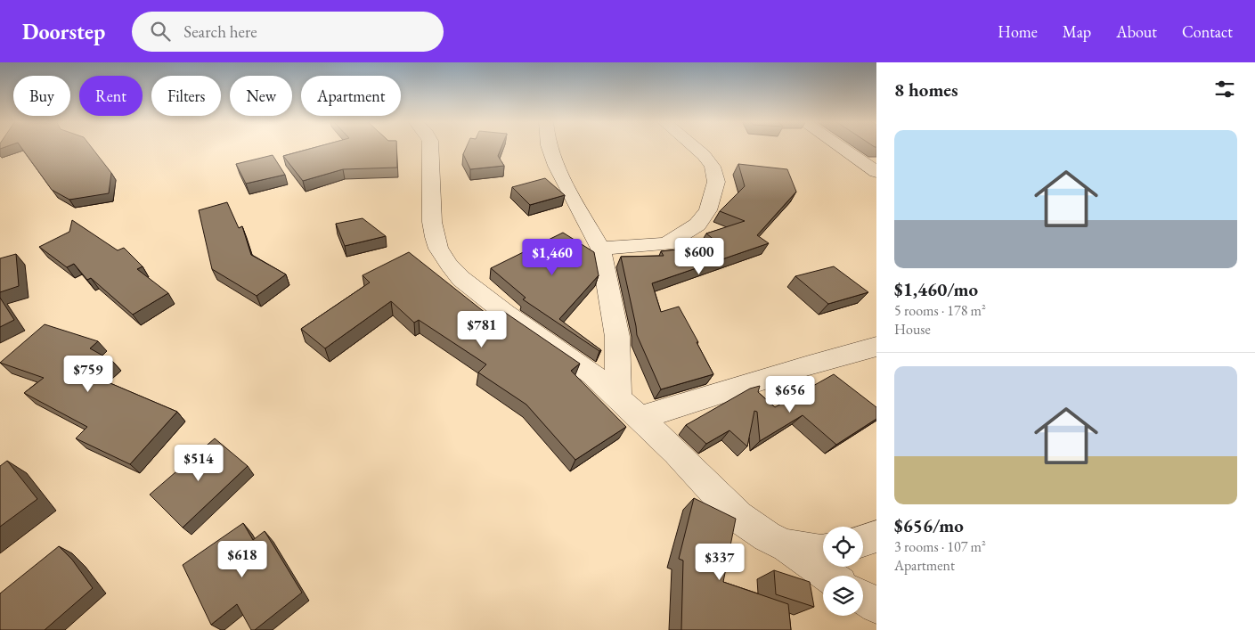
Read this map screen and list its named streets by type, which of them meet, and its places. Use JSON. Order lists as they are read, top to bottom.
{
  "page": {
    "header": "Doorstep",
    "search": "Search here",
    "nav": [
      "Home",
      "Map",
      "About",
      "Contact"
    ],
    "heading": "8 homes",
    "chip": [
      "Buy",
      "Rent",
      "Filters",
      "New",
      "Apartment"
    ],
    "list": [
      {
        "name": "$1,460/mo",
        "note": "5 rooms · 178 m² · House"
      },
      {
        "name": "$656/mo",
        "note": "3 rooms · 107 m² · Apartment"
      }
    ],
    "price": [
      "$600",
      "$1,460",
      "$781",
      "$759",
      "$656",
      "$514",
      "$618",
      "$337"
    ]
  }
}
